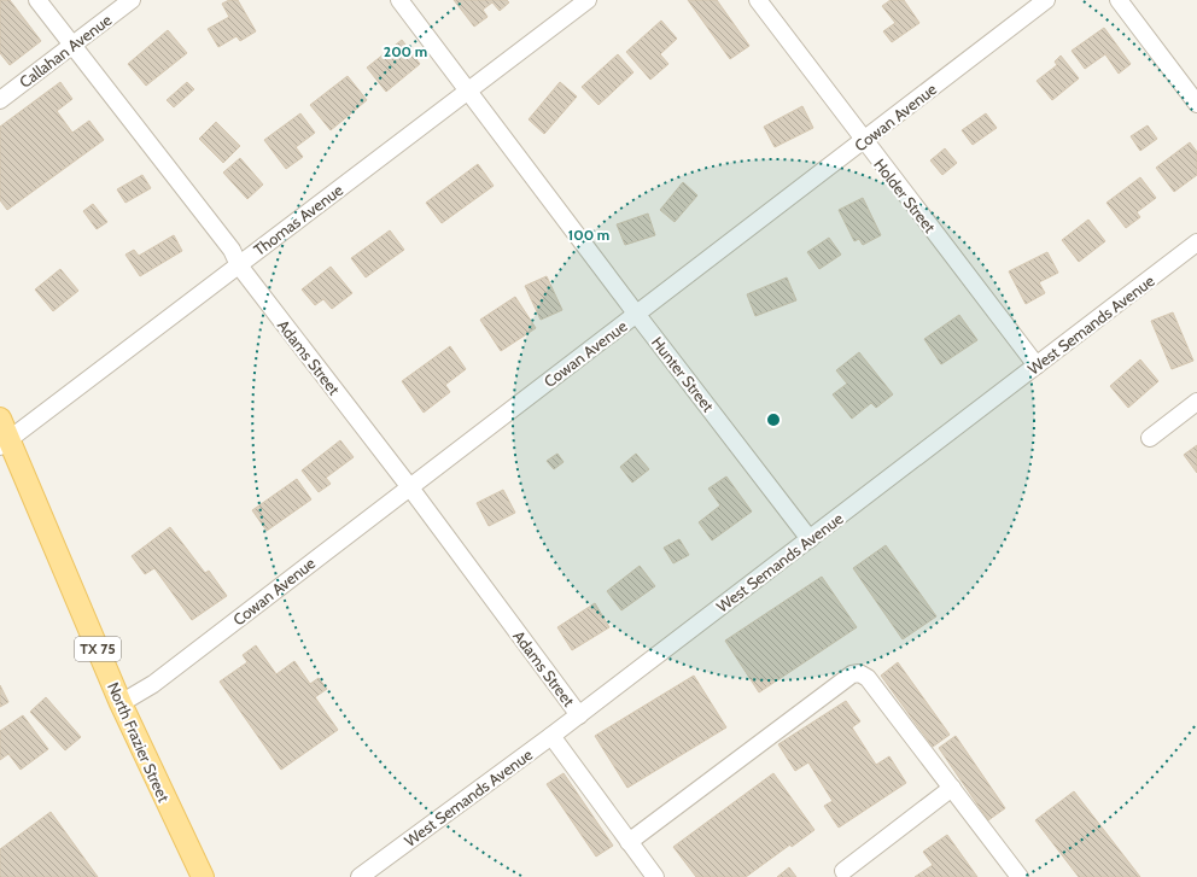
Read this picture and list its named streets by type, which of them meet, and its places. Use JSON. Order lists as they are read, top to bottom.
{
  "streets": {
    "main road": ["TX 75", "North Frazier Street"],
    "street": [
      "Callahan Avenue",
      "Cowan Avenue",
      "Holder Street",
      "Thomas Avenue",
      "West Semands Avenue",
      "Adams Street",
      "Hunter Street"
    ]
  },
  "crossings": [
    ["Callahan Avenue", "Adams Street"],
    ["Cowan Avenue", "Holder Street"],
    ["Cowan Avenue", "Adams Street"],
    ["Cowan Avenue", "Hunter Street"],
    ["Cowan Avenue", "North Frazier Street"],
    ["Holder Street", "West Semands Avenue"],
    ["Thomas Avenue", "Adams Street"],
    ["Thomas Avenue", "Hunter Street"],
    ["Thomas Avenue", "North Frazier Street"],
    ["West Semands Avenue", "Adams Street"],
    ["West Semands Avenue", "Hunter Street"]
  ],
  "rings": ["200 m", "100 m"]
}
